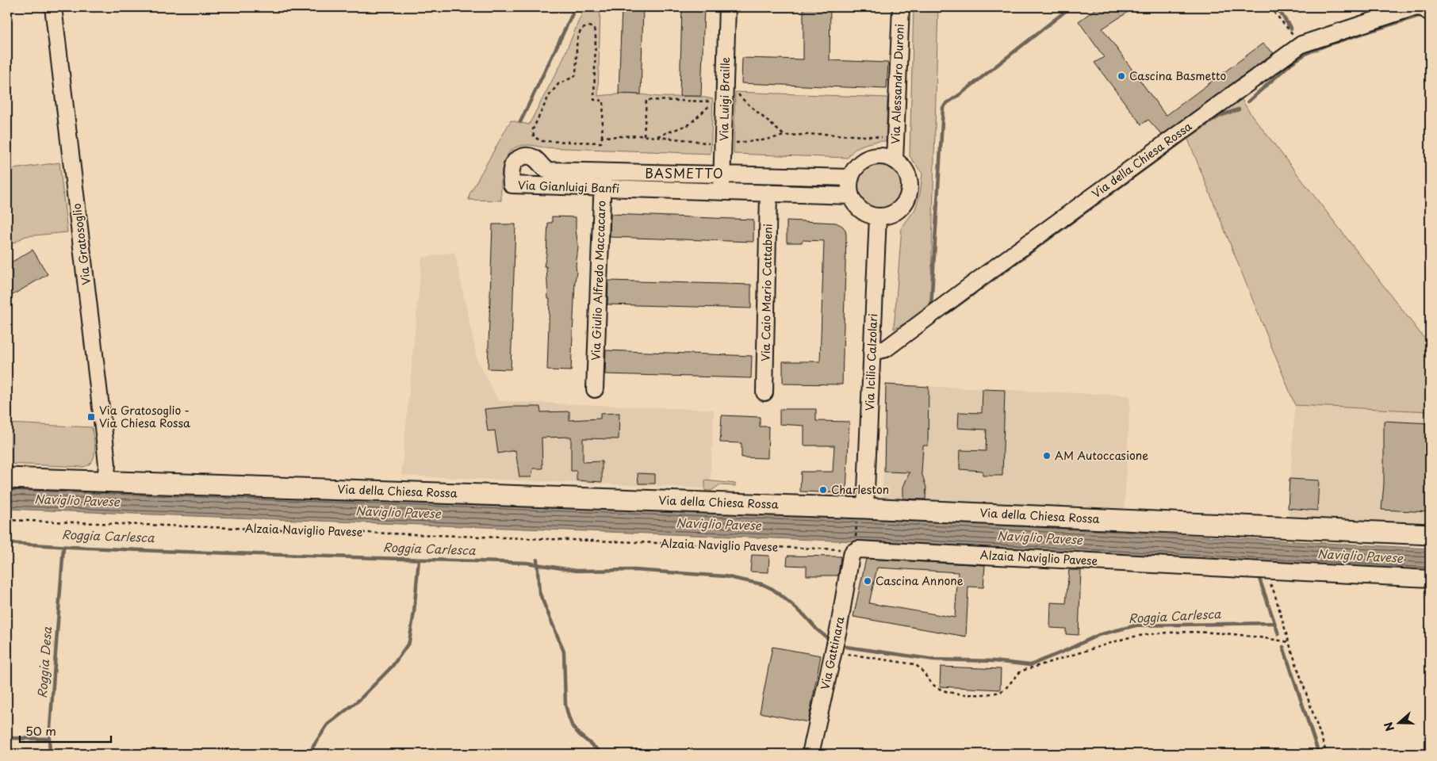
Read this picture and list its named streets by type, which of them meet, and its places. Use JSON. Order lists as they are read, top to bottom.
{
  "streets": {
    "main road": ["Via della Chiesa Rossa"],
    "street": [
      "Via Alessandro Duroni",
      "Via Luigi Braille",
      "Via Gianluigi Banfi",
      "Via Gratosoglio",
      "Via Giulio Alfredo Maccacaro",
      "Via Caio Mario Cattabeni",
      "Via Icilio Calzolari",
      "Alzaia Naviglio Pavese",
      "Via Gattinara"
    ]
  },
  "crossings": [
    ["Via Alessandro Duroni", "Via Gianluigi Banfi"],
    ["Via Alessandro Duroni", "Via Icilio Calzolari"],
    ["Via Luigi Braille", "Via Gianluigi Banfi"],
    ["Via della Chiesa Rossa", "Via Gratosoglio"],
    ["Via della Chiesa Rossa", "Via Icilio Calzolari"],
    ["Via Gianluigi Banfi", "Via Giulio Alfredo Maccacaro"],
    ["Via Gianluigi Banfi", "Via Caio Mario Cattabeni"],
    ["Via Gianluigi Banfi", "Via Icilio Calzolari"],
    ["Alzaia Naviglio Pavese", "Via Gattinara"]
  ],
  "districts": ["BASMETTO"],
  "water": ["Naviglio Pavese", "Roggia Carlesca", "Roggia Desa"],
  "places": {
    "other": [
      "Cascina Basmetto",
      "AM Autoccasione",
      "Charleston",
      "Cascina Annone"
    ],
    "transit": ["Via Gratosoglio - Via Chiesa Rossa"]
  },
  "scale_bar": "50 m",
  "north": "left"
}
